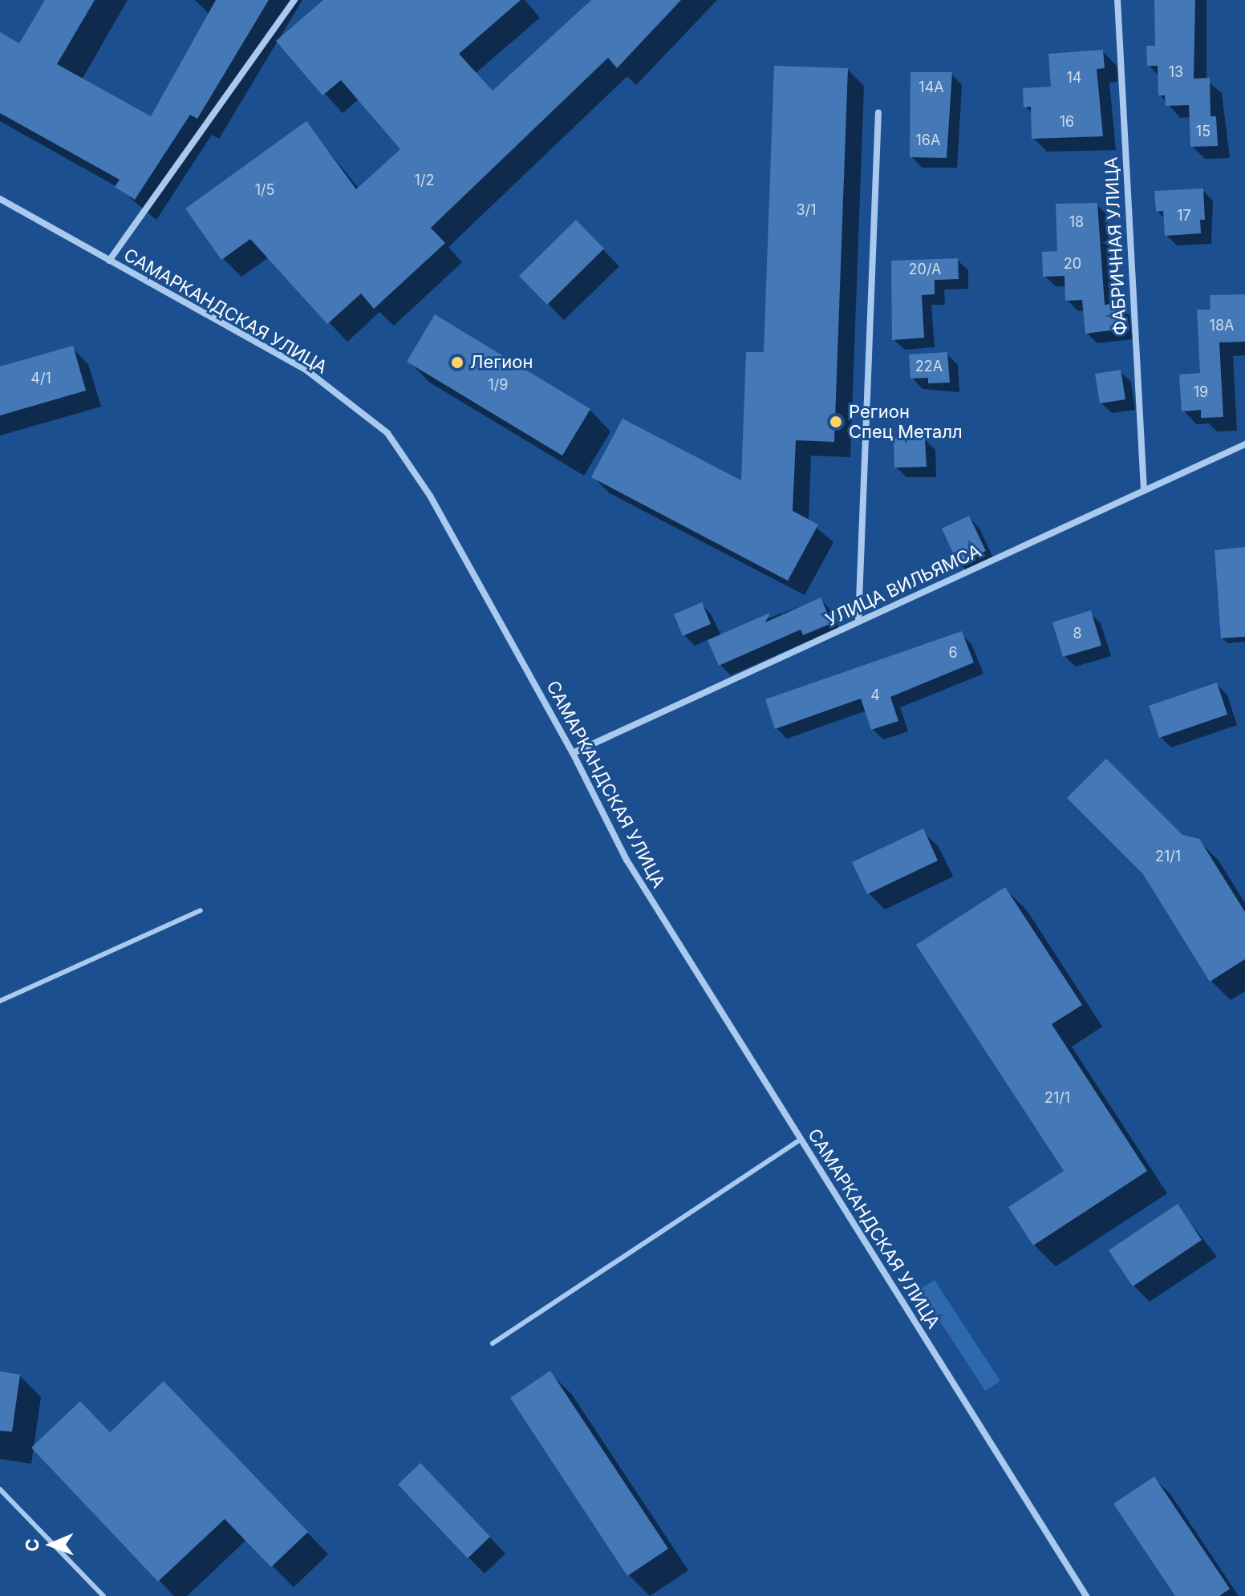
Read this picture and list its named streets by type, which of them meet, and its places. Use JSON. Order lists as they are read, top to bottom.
{
  "streets": {
    "street": ["ФАБРИЧНАЯ УЛИЦА", "САМАРКАНДСКАЯ УЛИЦА", "УЛИЦА ВИЛЬЯМСА"]
  },
  "crossings": [
    ["ФАБРИЧНАЯ УЛИЦА", "УЛИЦА ВИЛЬЯМСА"],
    ["САМАРКАНДСКАЯ УЛИЦА", "УЛИЦА ВИЛЬЯМСА"]
  ],
  "places": ["Легион", "Регион Спец Металл"],
  "house_numbers": [
    "13",
    "14",
    "14А",
    "16",
    "15",
    "16А",
    "1/2",
    "1/5",
    "3/1",
    "17",
    "18",
    "20",
    "20/А",
    "18А",
    "22А",
    "4/1",
    "1/9",
    "19",
    "8",
    "6",
    "4",
    "21/1",
    "21/1"
  ],
  "north": "left"
}
